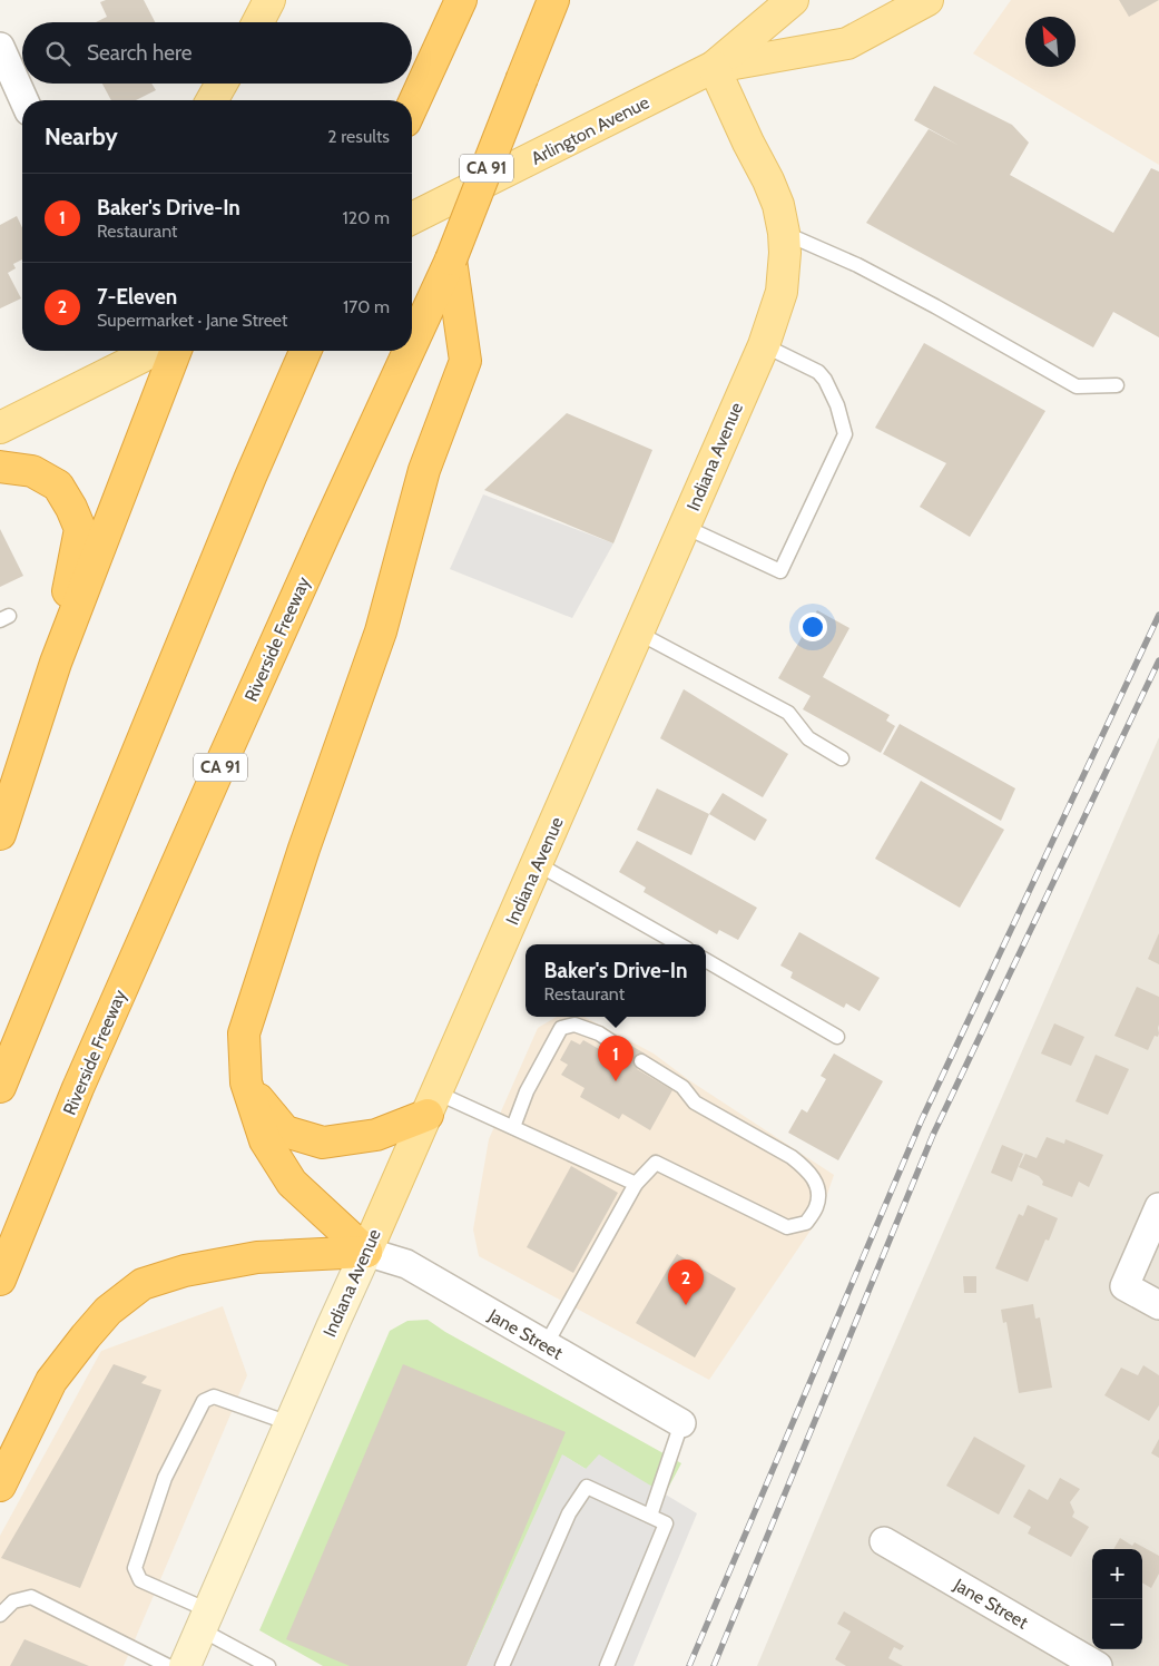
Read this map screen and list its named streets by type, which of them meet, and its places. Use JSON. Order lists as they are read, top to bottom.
{
  "streets": {
    "highway": ["CA 91", "Riverside Freeway"],
    "main road": ["Arlington Avenue", "Indiana Avenue"],
    "street": ["Jane Street"]
  },
  "crossings": [
    ["Arlington Avenue", "Indiana Avenue"],
    ["Indiana Avenue", "Jane Street"]
  ],
  "north": "top left",
  "page": {
    "search": "Search here",
    "heading": ["Nearby", "2 results"],
    "list": [
      {
        "mark": "1",
        "name": "Baker's Drive-In",
        "note": "Restaurant",
        "value": "120 m"
      },
      {
        "mark": "2",
        "name": "7-Eleven",
        "note": "Supermarket · Jane Street",
        "value": "170 m"
      }
    ],
    "popup": ["Baker's Drive-In", "Restaurant"],
    "pins": ["1", "2"],
    "map_buttons": ["+", "−"]
  }
}
